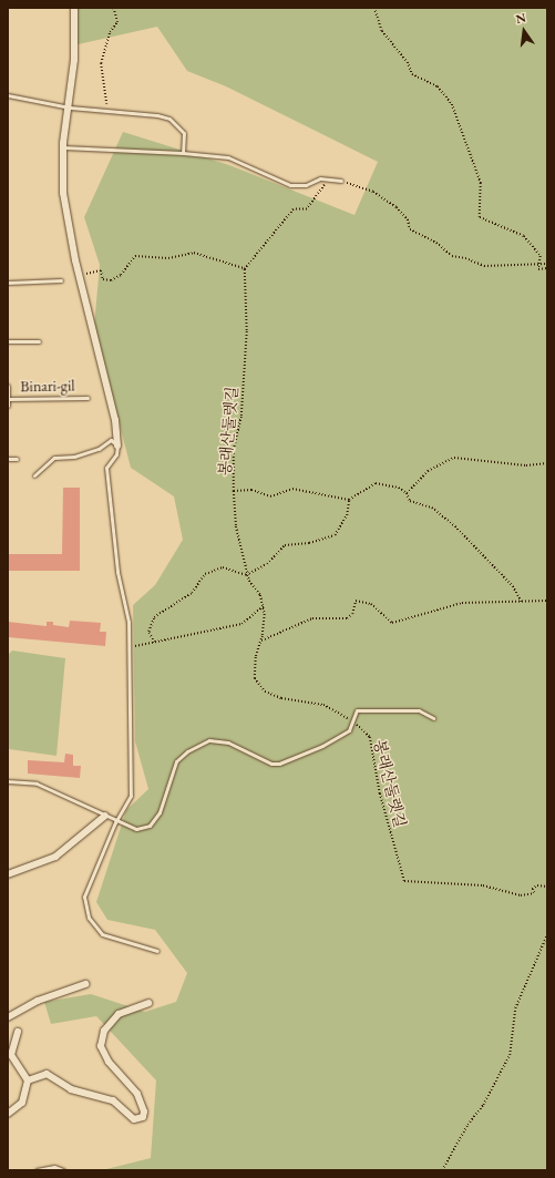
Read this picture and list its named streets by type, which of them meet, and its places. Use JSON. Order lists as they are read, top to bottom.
{
  "streets": {
    "lane": ["Binari-gil"],
    "path": ["봉래산둘렛길"]
  },
  "north": "top"
}
